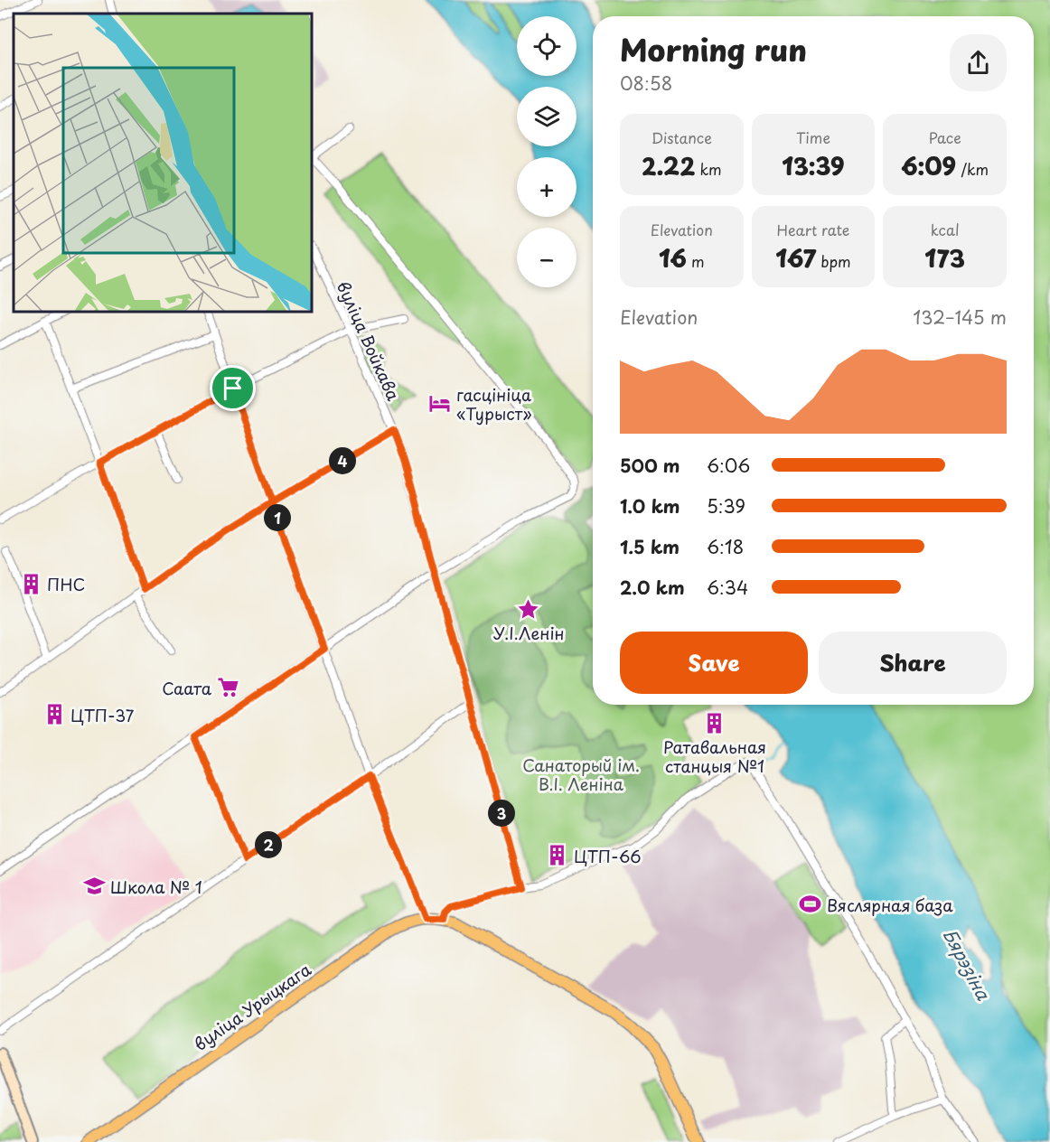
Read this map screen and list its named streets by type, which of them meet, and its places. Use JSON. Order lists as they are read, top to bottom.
{
  "streets": {
    "main road": ["вуліца Урыцкага"],
    "street": ["вуліца Войкава"]
  },
  "water": ["Бярэзіна"],
  "parks": ["Санаторый ім. В.І. Леніна"],
  "places": {
    "hotel": ["гасцініца «Турыст»"],
    "building": [
      "ПНС",
      "ЦТП-37",
      "Ратавальная станцыя №1",
      "ЦТП-66"
    ],
    "place": ["У.І.Ленін"],
    "supermarket": ["Саата"],
    "school or university": ["Школа № 1"],
    "sports": ["Вяслярная база"]
  },
  "page": {
    "map_buttons": ["+", "−"],
    "heading": ["Morning run", "08:58"],
    "stats": [
      ["Distance", "2.22 km"],
      ["Time", "13:39"],
      ["Pace", "6:09 /km"],
      ["Elevation", "16 m"],
      ["Heart rate", "167 bpm"],
      ["kcal", "173"]
    ],
    "chart": ["Elevation", "132–145 m"],
    "list": [
      {
        "name": "500 m",
        "note": "6:06"
      },
      {
        "name": "1.0 km",
        "note": "5:39"
      },
      {
        "name": "1.5 km",
        "note": "6:18"
      },
      {
        "name": "2.0 km",
        "note": "6:34"
      }
    ],
    "pins": [
      "4",
      "1",
      "3",
      "2"
    ],
    "buttons": ["Save", "Share"]
  }
}
